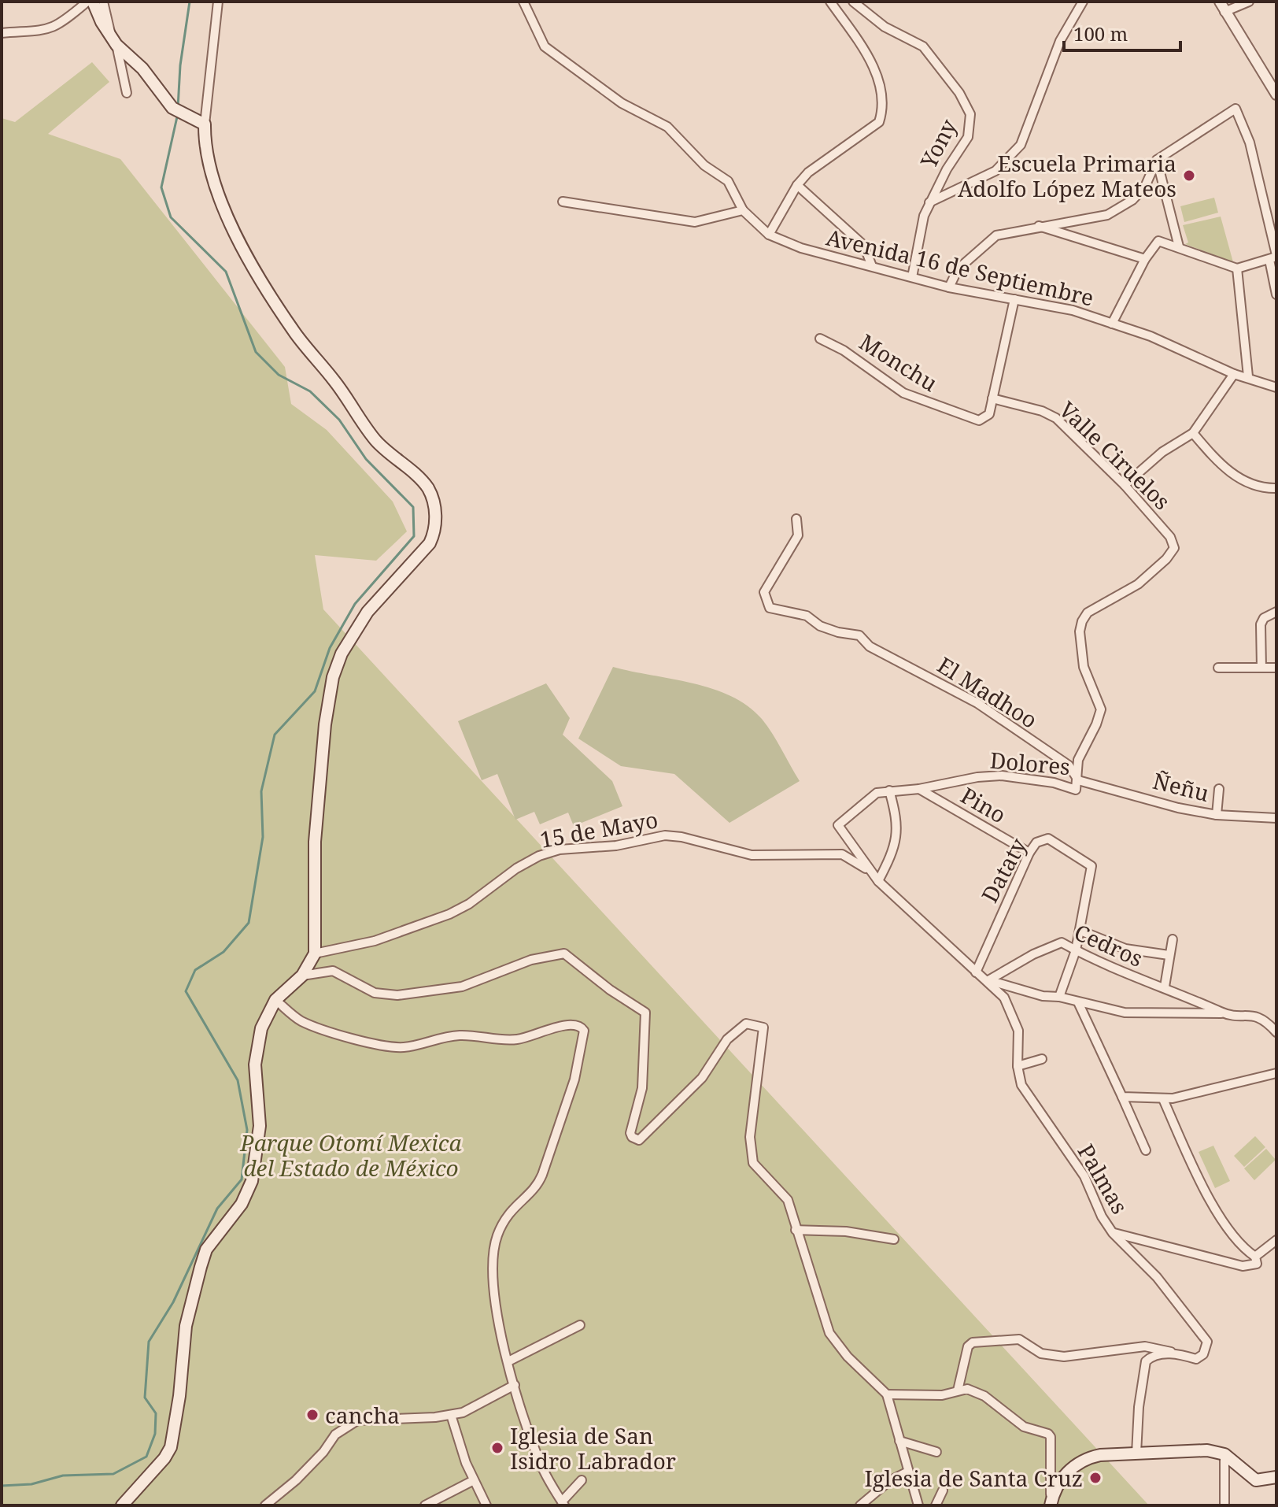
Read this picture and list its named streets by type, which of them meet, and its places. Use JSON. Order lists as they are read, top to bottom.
{
  "streets": {
    "street": [
      "Yony",
      "Avenida 16 de Septiembre",
      "Monchu",
      "Valle Ciruelos",
      "El Madhoo",
      "Dolores",
      "Ñeñu",
      "Pino",
      "15 de Mayo",
      "Dataty",
      "Cedros",
      "Palmas"
    ]
  },
  "crossings": [
    ["Yony", "Avenida 16 de Septiembre"],
    ["Avenida 16 de Septiembre", "Monchu"],
    ["Monchu", "Valle Ciruelos"],
    ["Valle Ciruelos", "Dolores"],
    ["El Madhoo", "Dolores"],
    ["El Madhoo", "Ñeñu"],
    ["Dolores", "Ñeñu"],
    ["Dolores", "Pino"],
    ["Dolores", "15 de Mayo"],
    ["Pino", "Dataty"],
    ["Cedros", "Palmas"]
  ],
  "parks": ["Parque Otomí Mexica del Estado de México"],
  "places": [
    "Escuela Primaria Adolfo López Mateos",
    "cancha",
    "Iglesia de San Isidro Labrador",
    "Iglesia de Santa Cruz"
  ],
  "scale_bar": "100 m"
}
